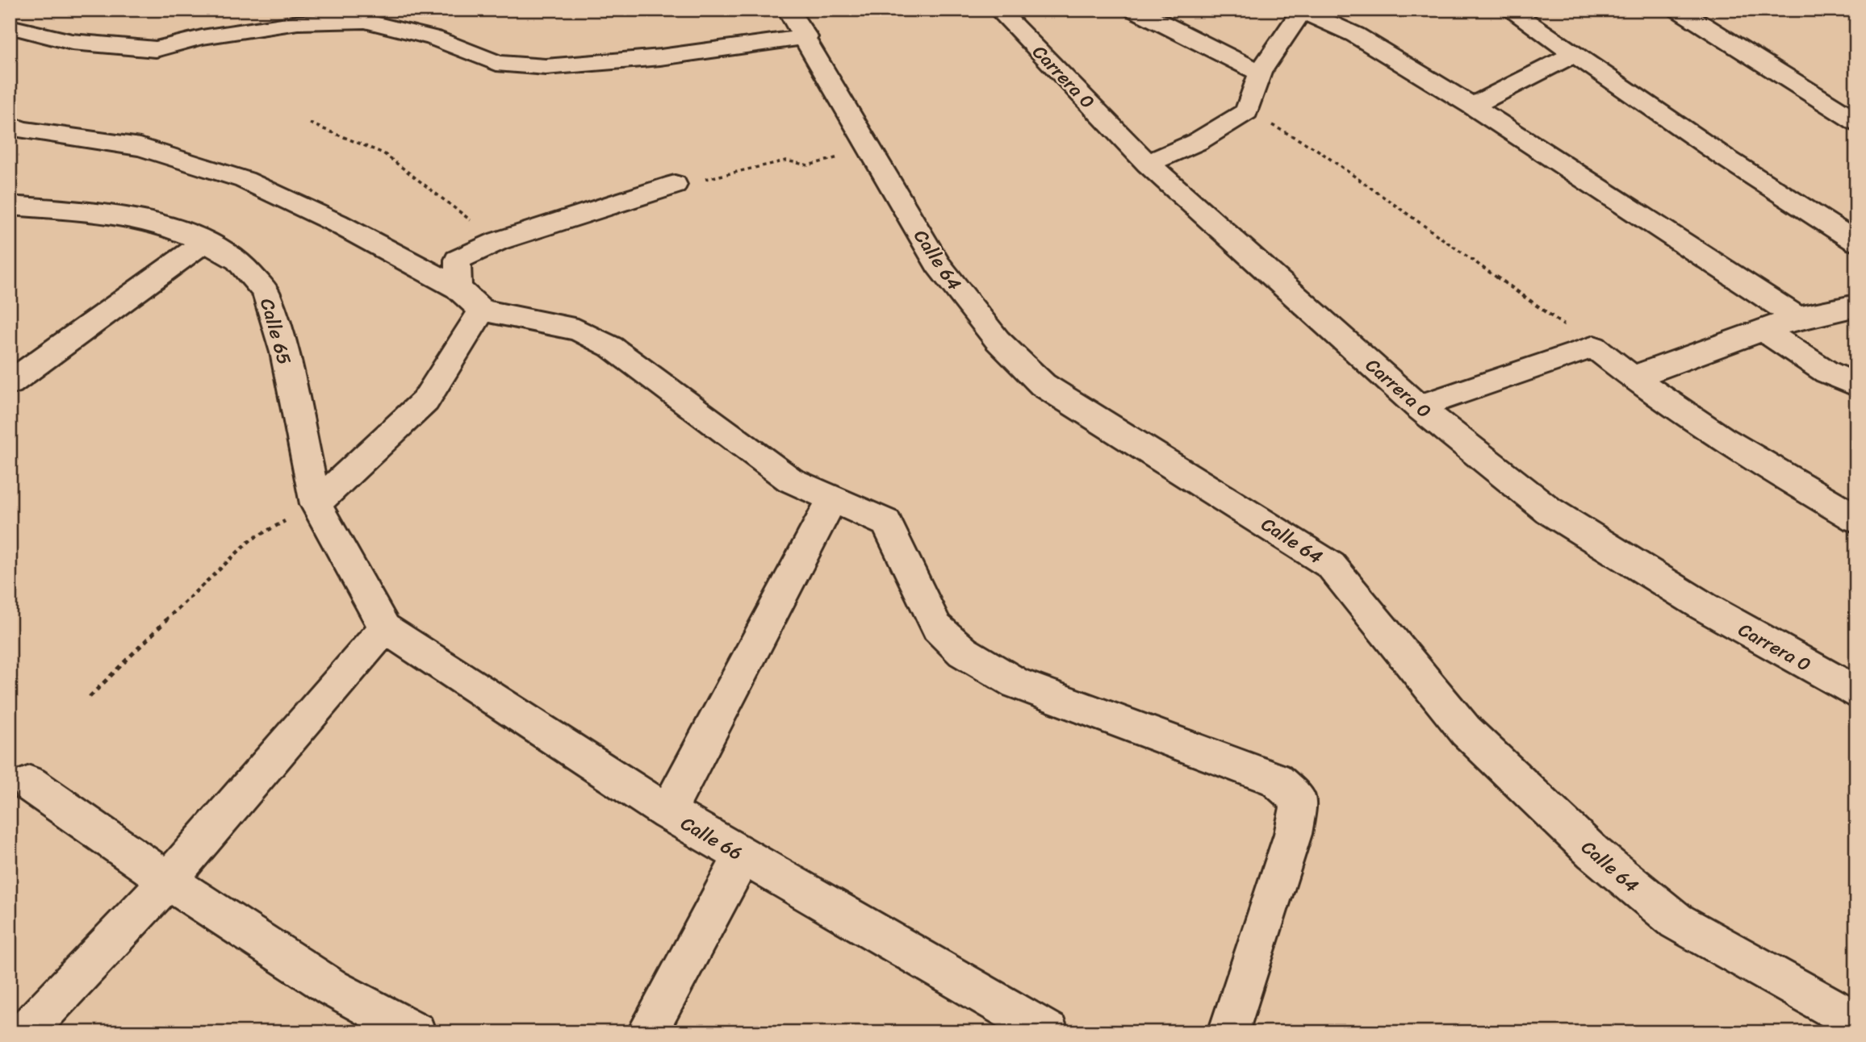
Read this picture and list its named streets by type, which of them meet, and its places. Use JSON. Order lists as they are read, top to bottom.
{
  "streets": {
    "street": [
      "Carrera 0",
      "Calle 64",
      "Calle 65",
      "Calle 66"
    ]
  },
  "crossings": [
    ["Calle 65", "Calle 66"]
  ]
}
